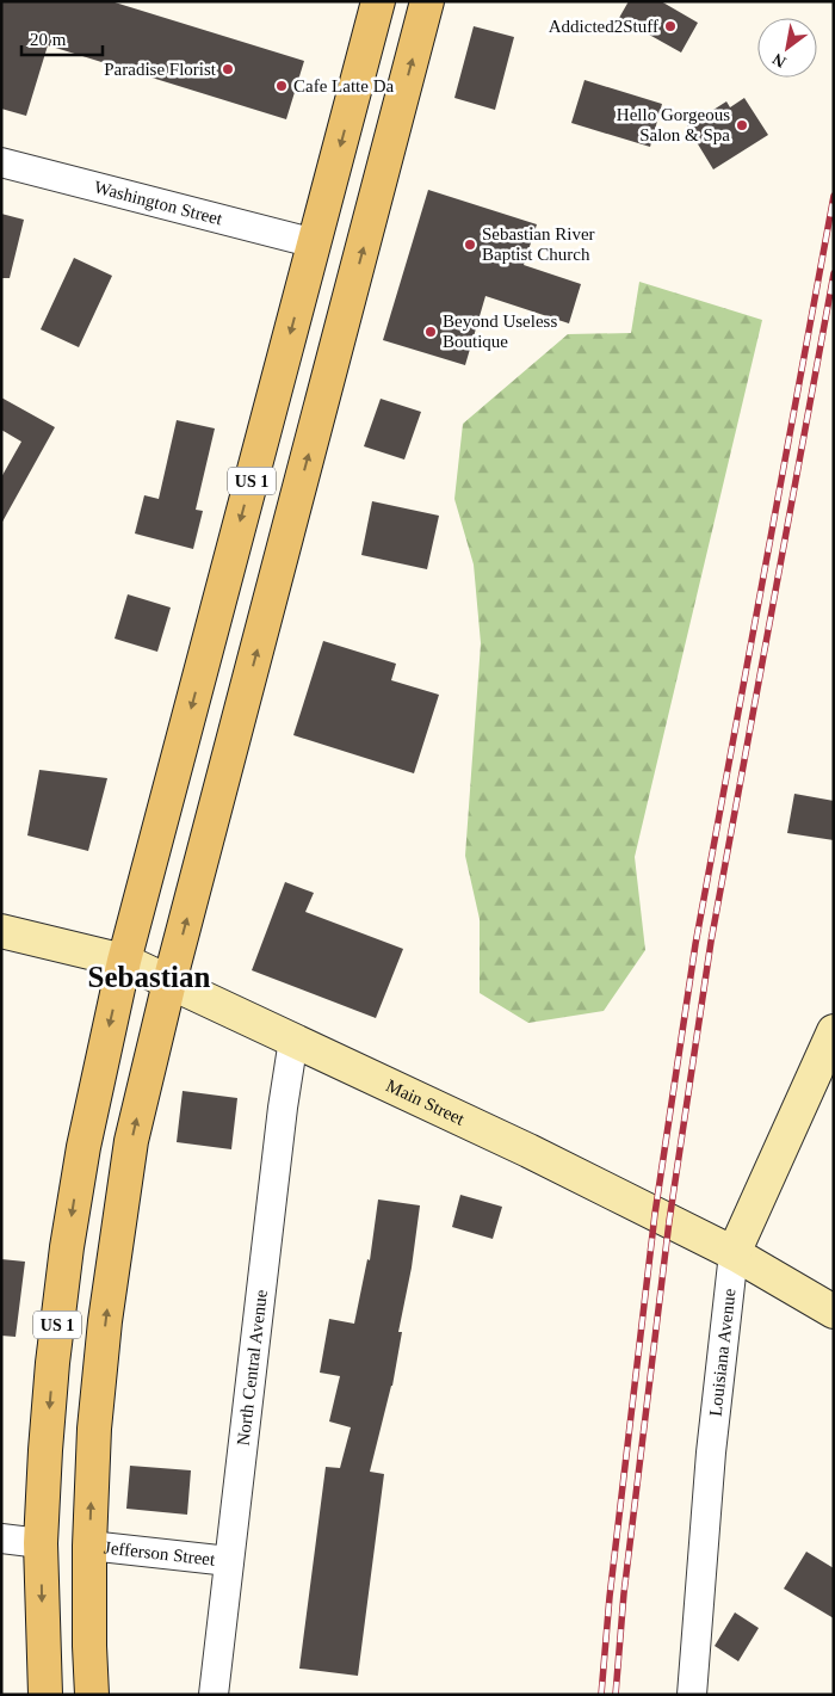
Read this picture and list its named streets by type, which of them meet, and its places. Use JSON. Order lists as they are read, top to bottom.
{
  "streets": {
    "main road": ["US 1"],
    "street": [
      "Washington Street",
      "Main Street",
      "Louisiana Avenue",
      "North Central Avenue",
      "Jefferson Street"
    ]
  },
  "crossings": [
    ["Washington Street", "US 1"],
    ["US 1", "Main Street"],
    ["US 1", "Jefferson Street"],
    ["Main Street", "Louisiana Avenue"],
    ["Main Street", "North Central Avenue"],
    ["North Central Avenue", "Jefferson Street"]
  ],
  "districts": ["Sebastian"],
  "places": [
    "Addicted2Stuff",
    "Paradise Florist",
    "Cafe Latte Da",
    "Hello Gorgeous Salon & Spa",
    "Sebastian River Baptist Church",
    "Beyond Useless Boutique"
  ],
  "scale_bar": "20 m",
  "north": "bottom left"
}
